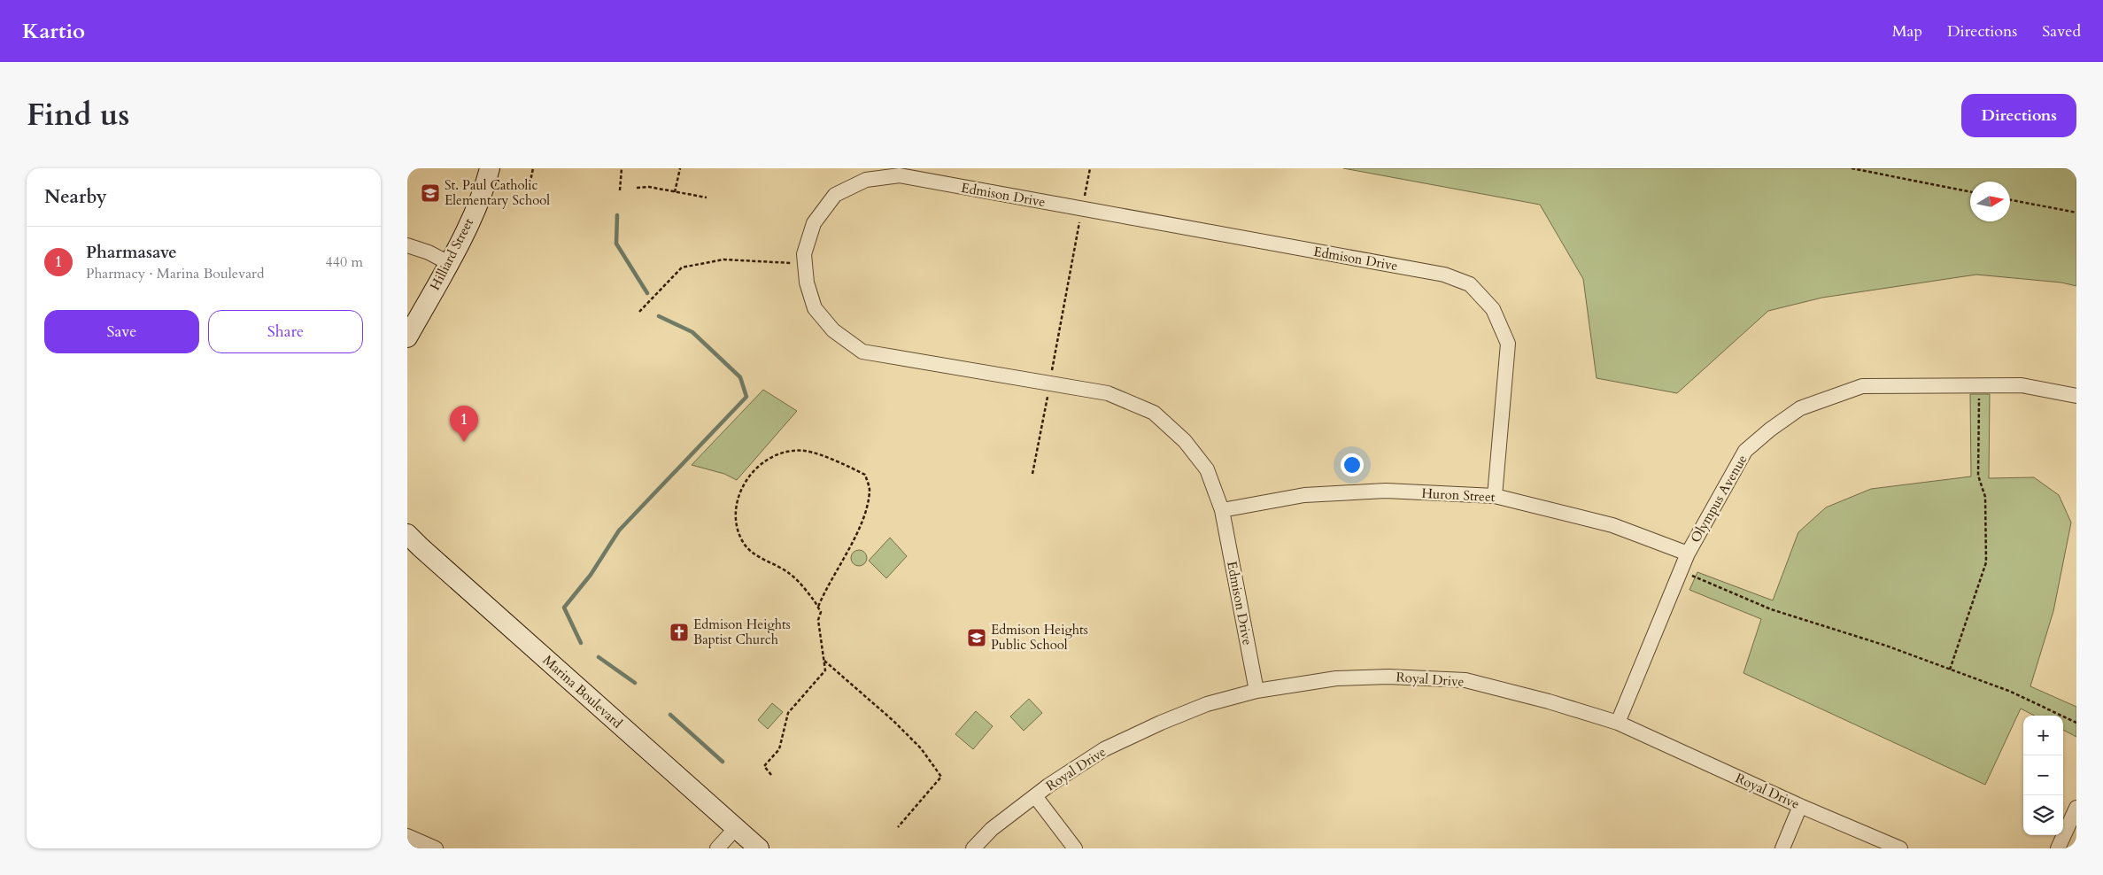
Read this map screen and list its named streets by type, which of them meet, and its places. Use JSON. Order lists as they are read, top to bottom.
{
  "streets": {
    "street": [
      "Edmison Drive",
      "Hilliard Street",
      "Huron Street",
      "Olympus Avenue",
      "Royal Drive",
      "Marina Boulevard"
    ]
  },
  "crossings": [
    ["Edmison Drive", "Huron Street"],
    ["Edmison Drive", "Royal Drive"],
    ["Huron Street", "Olympus Avenue"],
    ["Olympus Avenue", "Royal Drive"]
  ],
  "places": {
    "school or university": ["St. Paul Catholic Elementary School", "Edmison Heights Public School"],
    "church": ["Edmison Heights Baptist Church"]
  },
  "north": "right",
  "page": {
    "header": "Kartio",
    "nav": ["Map", "Directions", "Saved"],
    "title": "Find us",
    "buttons": [
      "Directions",
      ["Save", "Share"]
    ],
    "heading": "Nearby",
    "list": [
      {
        "mark": "1",
        "name": "Pharmasave",
        "note": "Pharmacy · Marina Boulevard",
        "value": "440 m"
      }
    ],
    "pins": "1",
    "map_buttons": ["+", "−"]
  }
}
